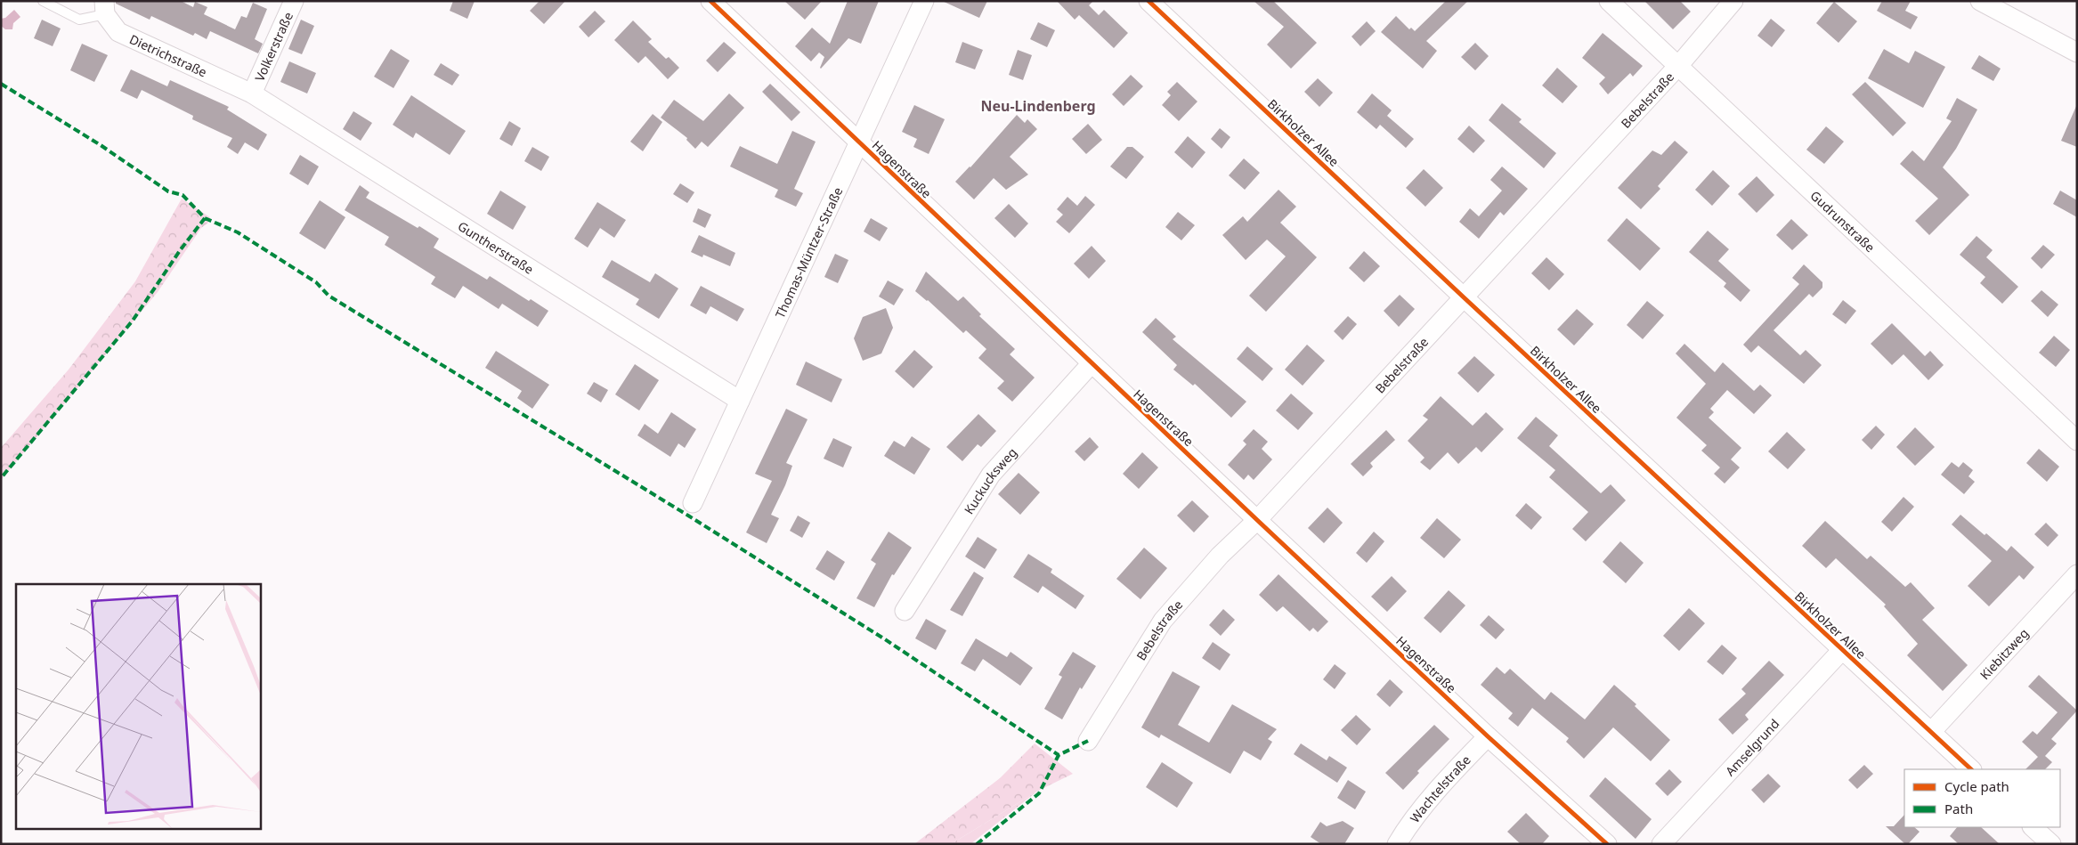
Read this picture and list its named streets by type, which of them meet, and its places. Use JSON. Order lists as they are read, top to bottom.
{
  "streets": {
    "street": [
      "Volkerstraße",
      "Dietrichstraße",
      "Bebelstraße",
      "Birkholzer Allee",
      "Hagenstraße",
      "Gudrunstraße",
      "Guntherstraße",
      "Thomas-Müntzer-Straße",
      "Kuckucksweg",
      "Kiebitzweg",
      "Amselgrund",
      "Wachtelstraße"
    ]
  },
  "crossings": [
    ["Volkerstraße", "Dietrichstraße"],
    ["Volkerstraße", "Guntherstraße"],
    ["Dietrichstraße", "Guntherstraße"],
    ["Bebelstraße", "Birkholzer Allee"],
    ["Bebelstraße", "Hagenstraße"],
    ["Bebelstraße", "Gudrunstraße"],
    ["Birkholzer Allee", "Kiebitzweg"],
    ["Birkholzer Allee", "Amselgrund"],
    ["Hagenstraße", "Thomas-Müntzer-Straße"],
    ["Hagenstraße", "Kuckucksweg"],
    ["Hagenstraße", "Wachtelstraße"],
    ["Guntherstraße", "Thomas-Müntzer-Straße"]
  ],
  "districts": ["Neu-Lindenberg"],
  "legend": ["Cycle path", "Path"]
}
